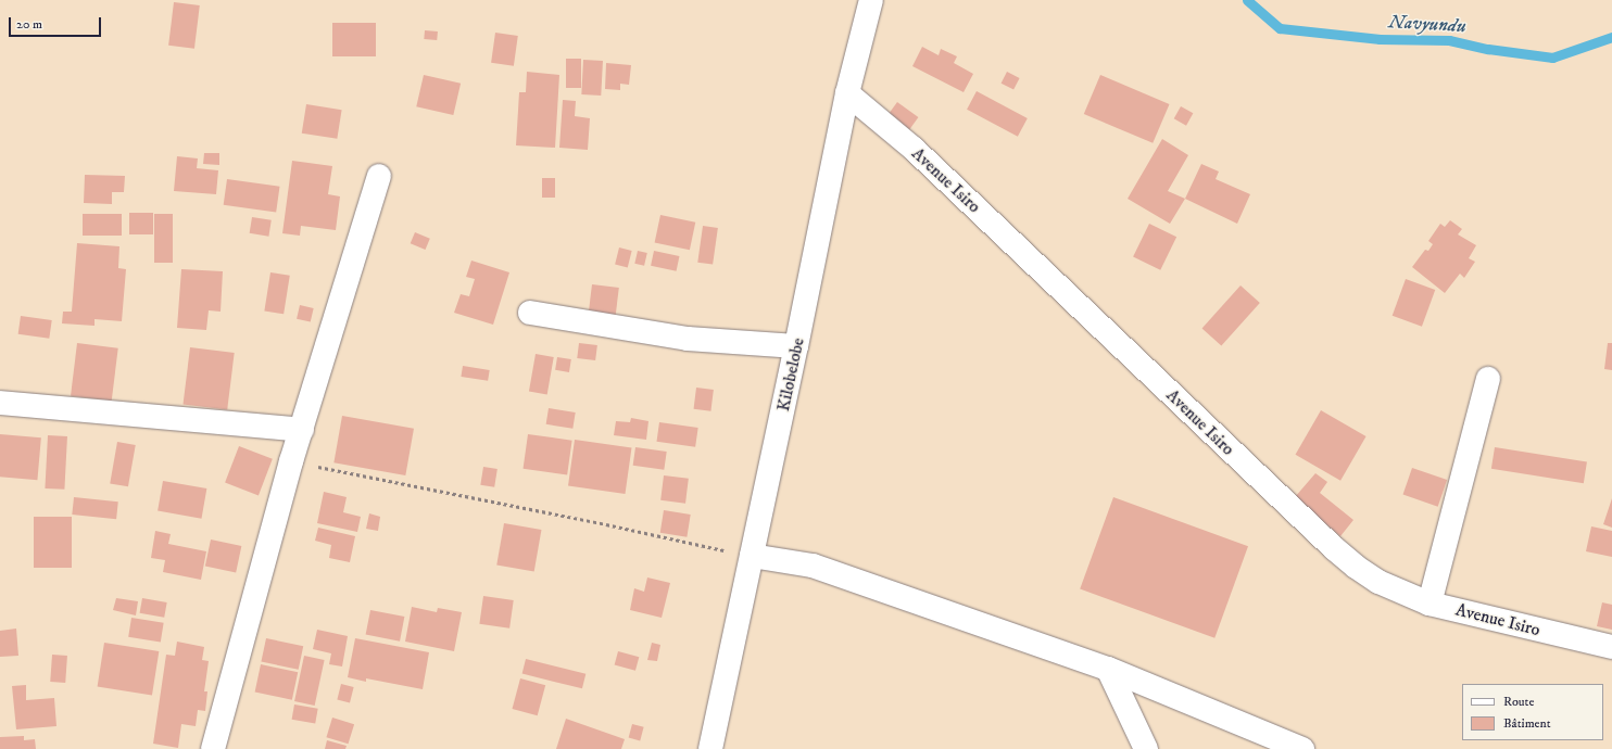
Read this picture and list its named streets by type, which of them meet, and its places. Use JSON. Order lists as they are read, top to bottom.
{
  "streets": {
    "street": ["Avenue Isiro", "Kilobelobe"]
  },
  "crossings": [
    ["Avenue Isiro", "Kilobelobe"]
  ],
  "water": ["Navyundu"],
  "legend": ["Route", "Bâtiment"],
  "scale_bar": "20 m"
}
